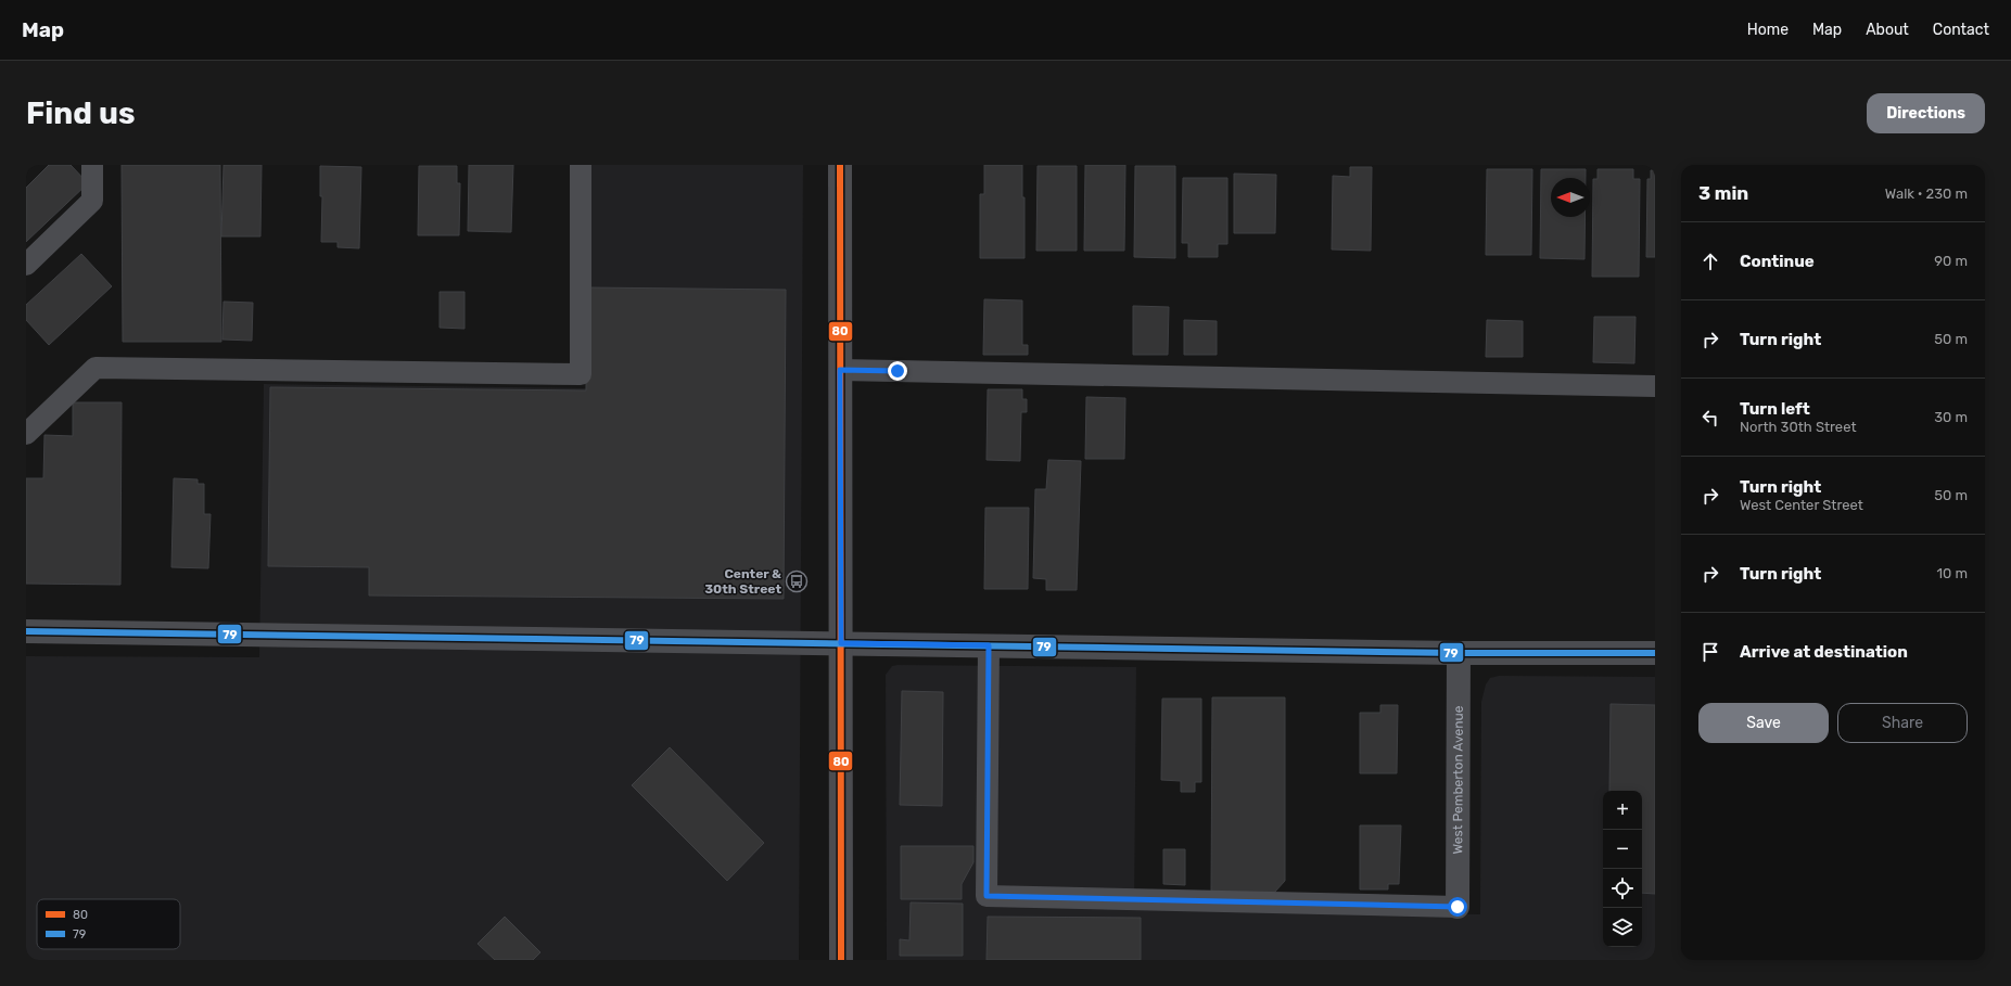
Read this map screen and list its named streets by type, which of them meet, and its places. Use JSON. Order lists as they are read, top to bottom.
{
  "streets": {
    "street": ["West Pemberton Avenue"]
  },
  "places": {
    "bus stop": ["Center & 30th Street"]
  },
  "lines": ["transit line 80", "transit line 79"],
  "legend": ["80", "79"],
  "north": "left",
  "page": {
    "header": "Map",
    "nav": [
      "Home",
      "Map",
      "About",
      "Contact"
    ],
    "buttons": [
      "Directions",
      ["Save", "Share"]
    ],
    "title": "Find us",
    "heading": ["3 min", "Walk · 230 m"],
    "list": [
      ["Continue", "90 m"],
      ["Turn right", "50 m"],
      ["Turn left", "North 30th Street", "30 m"],
      ["Turn right", "West Center Street", "50 m"],
      ["Turn right", "10 m"],
      "Arrive at destination"
    ],
    "map_buttons": ["+", "−"]
  }
}
